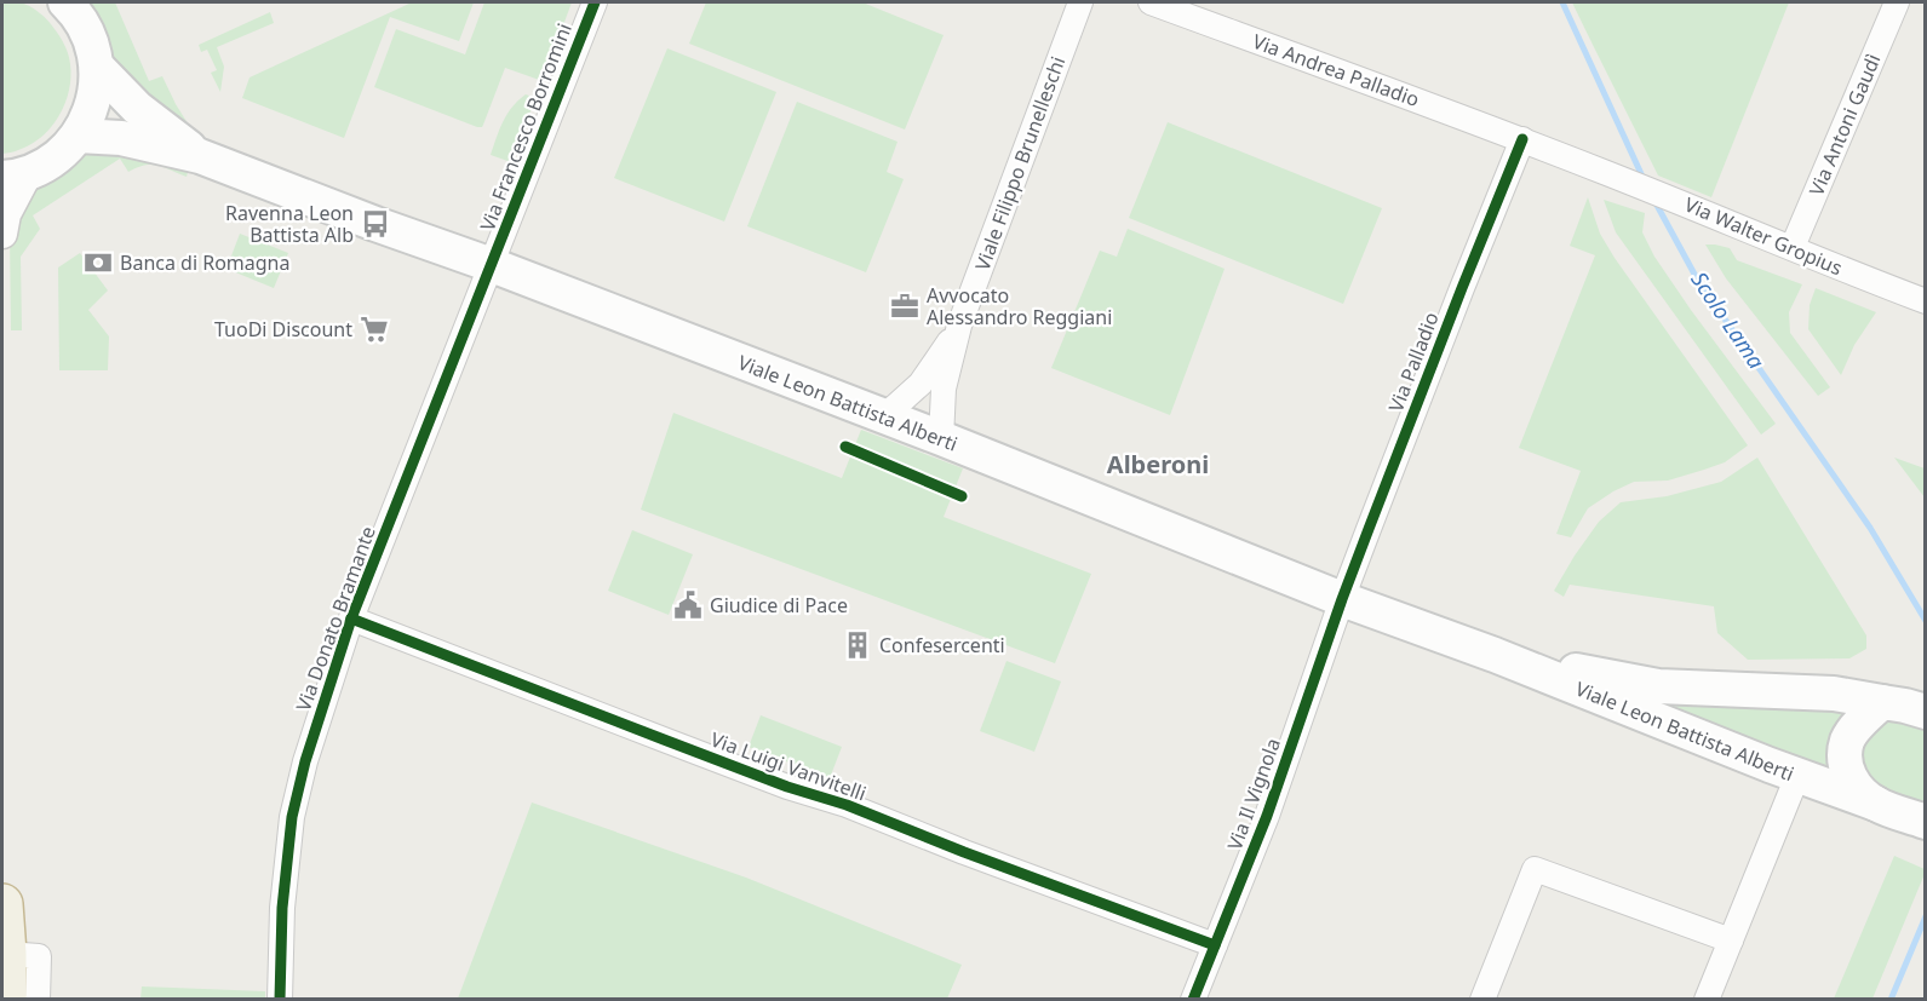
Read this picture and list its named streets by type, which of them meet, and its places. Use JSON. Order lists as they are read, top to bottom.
{
  "streets": {
    "main road": ["Viale Leon Battista Alberti"],
    "street": [
      "Via Andrea Palladio",
      "Via Antoni Gaudì",
      "Via Francesco Borromini",
      "Viale Filippo Brunelleschi",
      "Via Walter Gropius",
      "Via Palladio",
      "Via Donato Bramante",
      "Via Luigi Vanvitelli",
      "Via Il Vignola"
    ]
  },
  "crossings": [
    ["Via Andrea Palladio", "Via Walter Gropius"],
    ["Via Andrea Palladio", "Via Palladio"],
    ["Via Antoni Gaudì", "Via Walter Gropius"],
    ["Via Francesco Borromini", "Viale Leon Battista Alberti"],
    ["Via Francesco Borromini", "Via Donato Bramante"],
    ["Viale Filippo Brunelleschi", "Viale Leon Battista Alberti"],
    ["Via Walter Gropius", "Via Palladio"],
    ["Via Palladio", "Viale Leon Battista Alberti"],
    ["Via Palladio", "Via Il Vignola"],
    ["Viale Leon Battista Alberti", "Via Donato Bramante"],
    ["Viale Leon Battista Alberti", "Via Il Vignola"],
    ["Via Donato Bramante", "Via Luigi Vanvitelli"],
    ["Via Luigi Vanvitelli", "Via Il Vignola"]
  ],
  "districts": ["Alberoni"],
  "water": ["Scolo Lama"],
  "places": {
    "bus stop": ["Ravenna Leon Battista Alb"],
    "bank": ["Banca di Romagna"],
    "office": ["Avvocato Alessandro Reggiani"],
    "supermarket": ["TuoDi Discount"],
    "public building": ["Giudice di Pace"],
    "building": ["Confesercenti"]
  }
}
